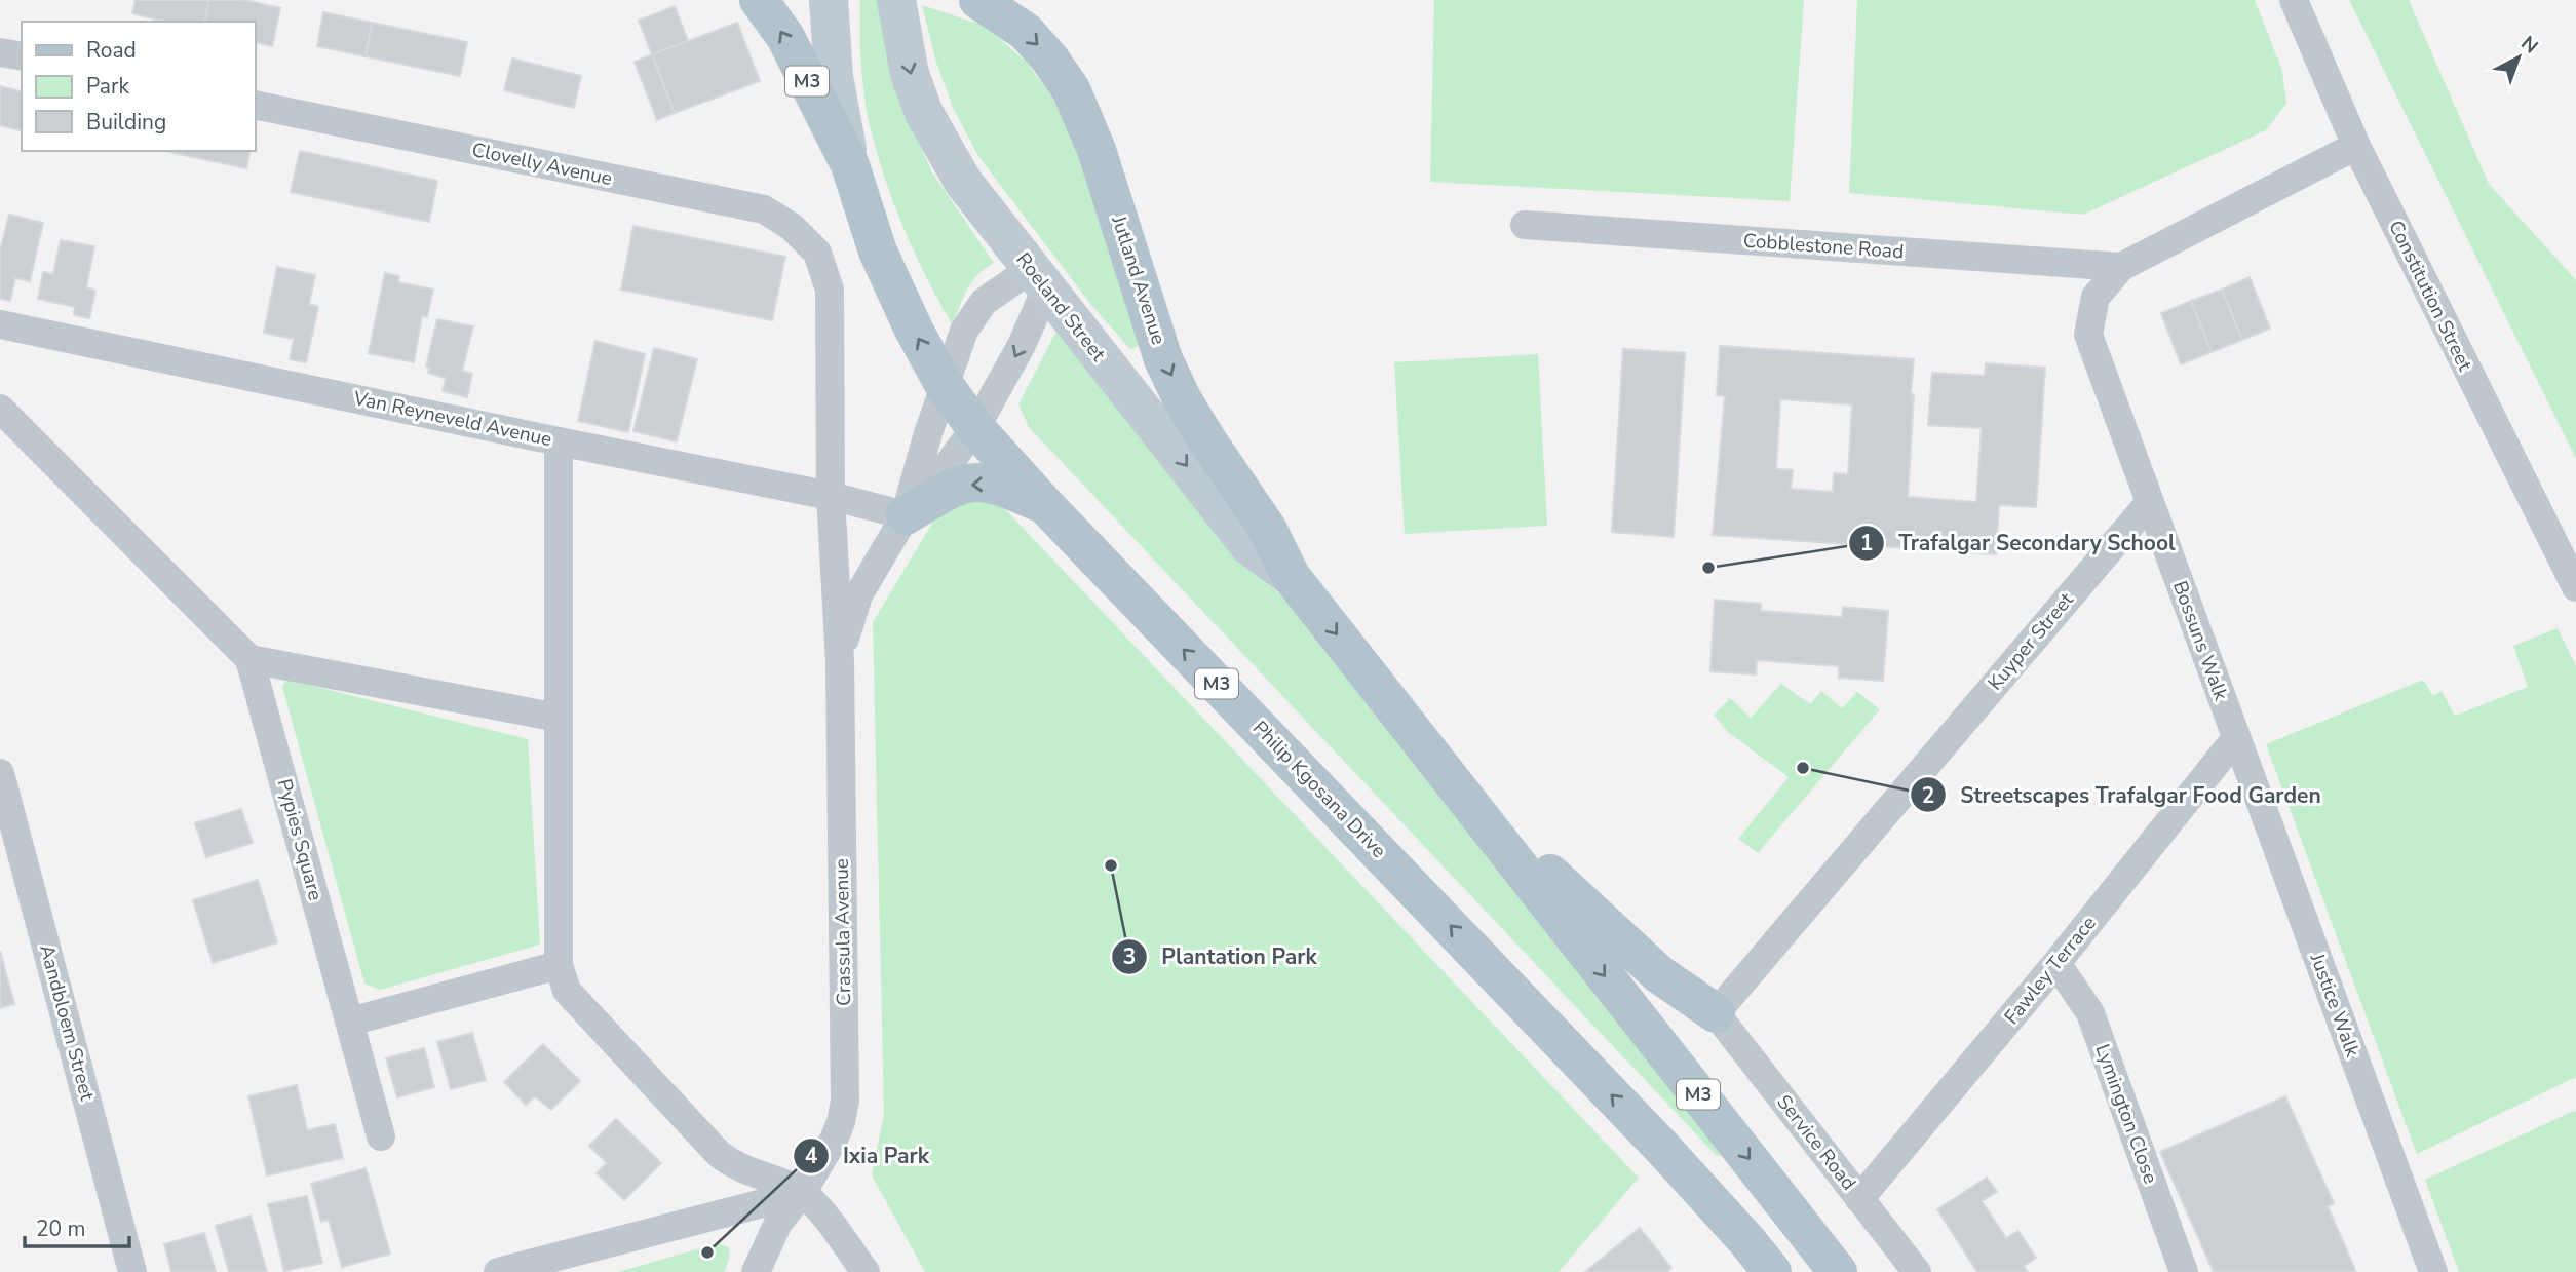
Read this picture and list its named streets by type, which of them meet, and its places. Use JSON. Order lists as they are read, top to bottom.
{
  "streets": {
    "main road": [
      "M3",
      "Jutland Avenue",
      "Roeland Street",
      "Philip Kgosana Drive"
    ],
    "street": [
      "Clovelly Avenue",
      "Cobblestone Road",
      "Constitution Street",
      "Van Reyneveld Avenue",
      "Bossuns Walk",
      "Kuyper Street",
      "Pypies Square",
      "Crassula Avenue",
      "Fawley Terrace",
      "Justice Walk",
      "Aandbloem Street",
      "Lymington Close",
      "Service Road"
    ]
  },
  "crossings": [
    ["M3", "Jutland Avenue"],
    ["M3", "Roeland Street"],
    ["M3", "Philip Kgosana Drive"],
    ["Clovelly Avenue", "Crassula Avenue"],
    ["Jutland Avenue", "Roeland Street"],
    ["Roeland Street", "Crassula Avenue"],
    ["Van Reyneveld Avenue", "Crassula Avenue"],
    ["Bossuns Walk", "Kuyper Street"],
    ["Bossuns Walk", "Fawley Terrace"],
    ["Bossuns Walk", "Justice Walk"],
    ["Kuyper Street", "Service Road"],
    ["Philip Kgosana Drive", "Crassula Avenue"],
    ["Fawley Terrace", "Justice Walk"],
    ["Fawley Terrace", "Lymington Close"],
    ["Fawley Terrace", "Service Road"]
  ],
  "one_way": ["Jutland Avenue", "Roeland Street"],
  "places": [
    "Trafalgar Secondary School",
    "Streetscapes Trafalgar Food Garden",
    "Plantation Park",
    "Ixia Park"
  ],
  "legend": ["Road", "Park", "Building"],
  "scale_bar": "20 m",
  "north": "top right"
}
